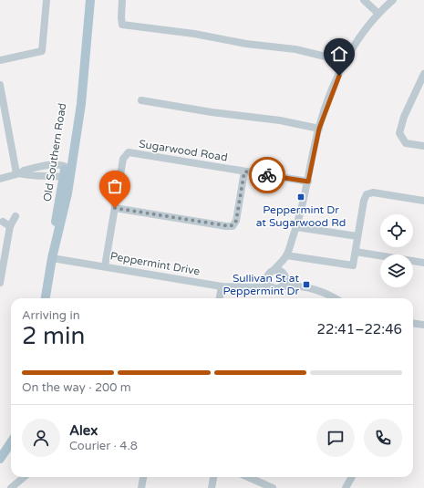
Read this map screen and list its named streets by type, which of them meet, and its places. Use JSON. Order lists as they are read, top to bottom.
{
  "streets": {
    "main road": ["Old Southern Road"],
    "street": ["Sugarwood Road", "Peppermint Drive"]
  },
  "crossings": [
    ["Sugarwood Road", "Peppermint Drive"],
    ["Old Southern Road", "Peppermint Drive"]
  ],
  "places": {
    "transit": ["Peppermint Dr at Sugarwood Rd", "Sullivan St at Peppermint Dr"]
  },
  "page": {
    "heading": ["2 min", "Arriving in", "22:41–22:46"],
    "panel": ["Alex", "Courier · 4.8"],
    "bar": "On the way · 200 m"
  }
}
